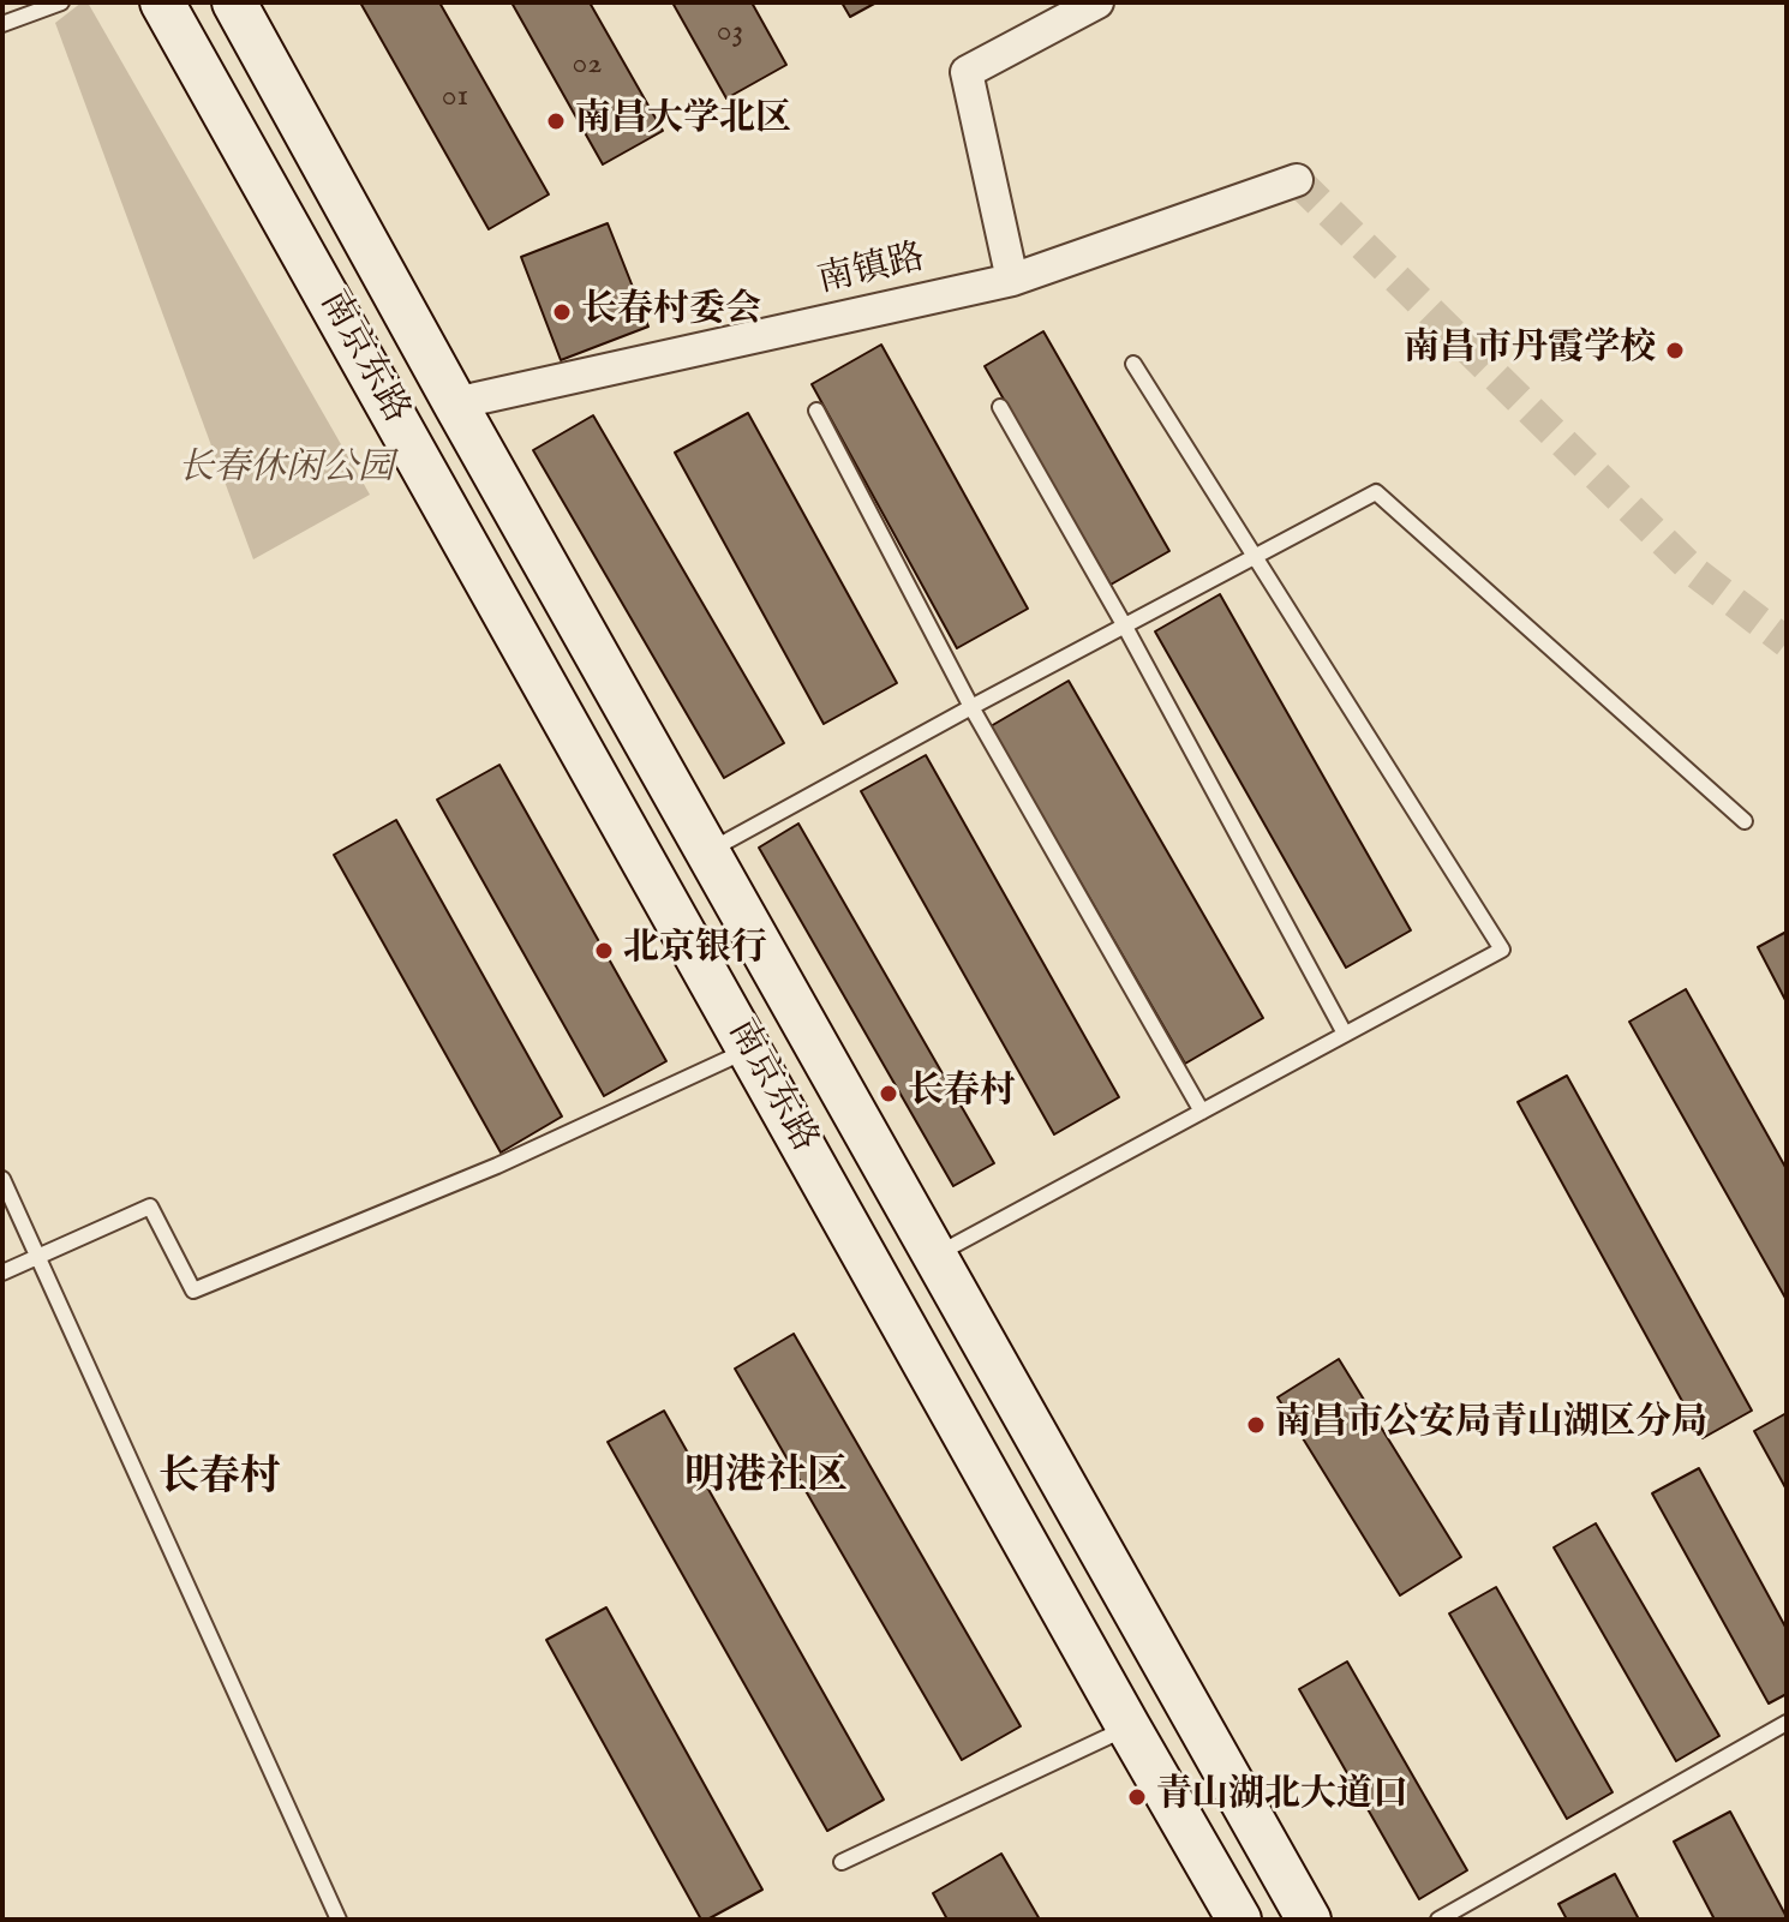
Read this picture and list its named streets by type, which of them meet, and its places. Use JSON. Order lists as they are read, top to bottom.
{
  "streets": {
    "main road": ["南京东路"],
    "street": ["南镇路"]
  },
  "crossings": [
    ["南镇路", "南京东路"]
  ],
  "districts": ["明港社区", "长春村"],
  "parks": ["长春休闲公园"],
  "places": [
    "南昌大学北区",
    "长春村委会",
    "南昌市丹霞学校",
    "北京银行",
    "长春村",
    "南昌市公安局青山湖区分局",
    "青山湖北大道口"
  ],
  "house_numbers": ["03", "02", "01"]
}
